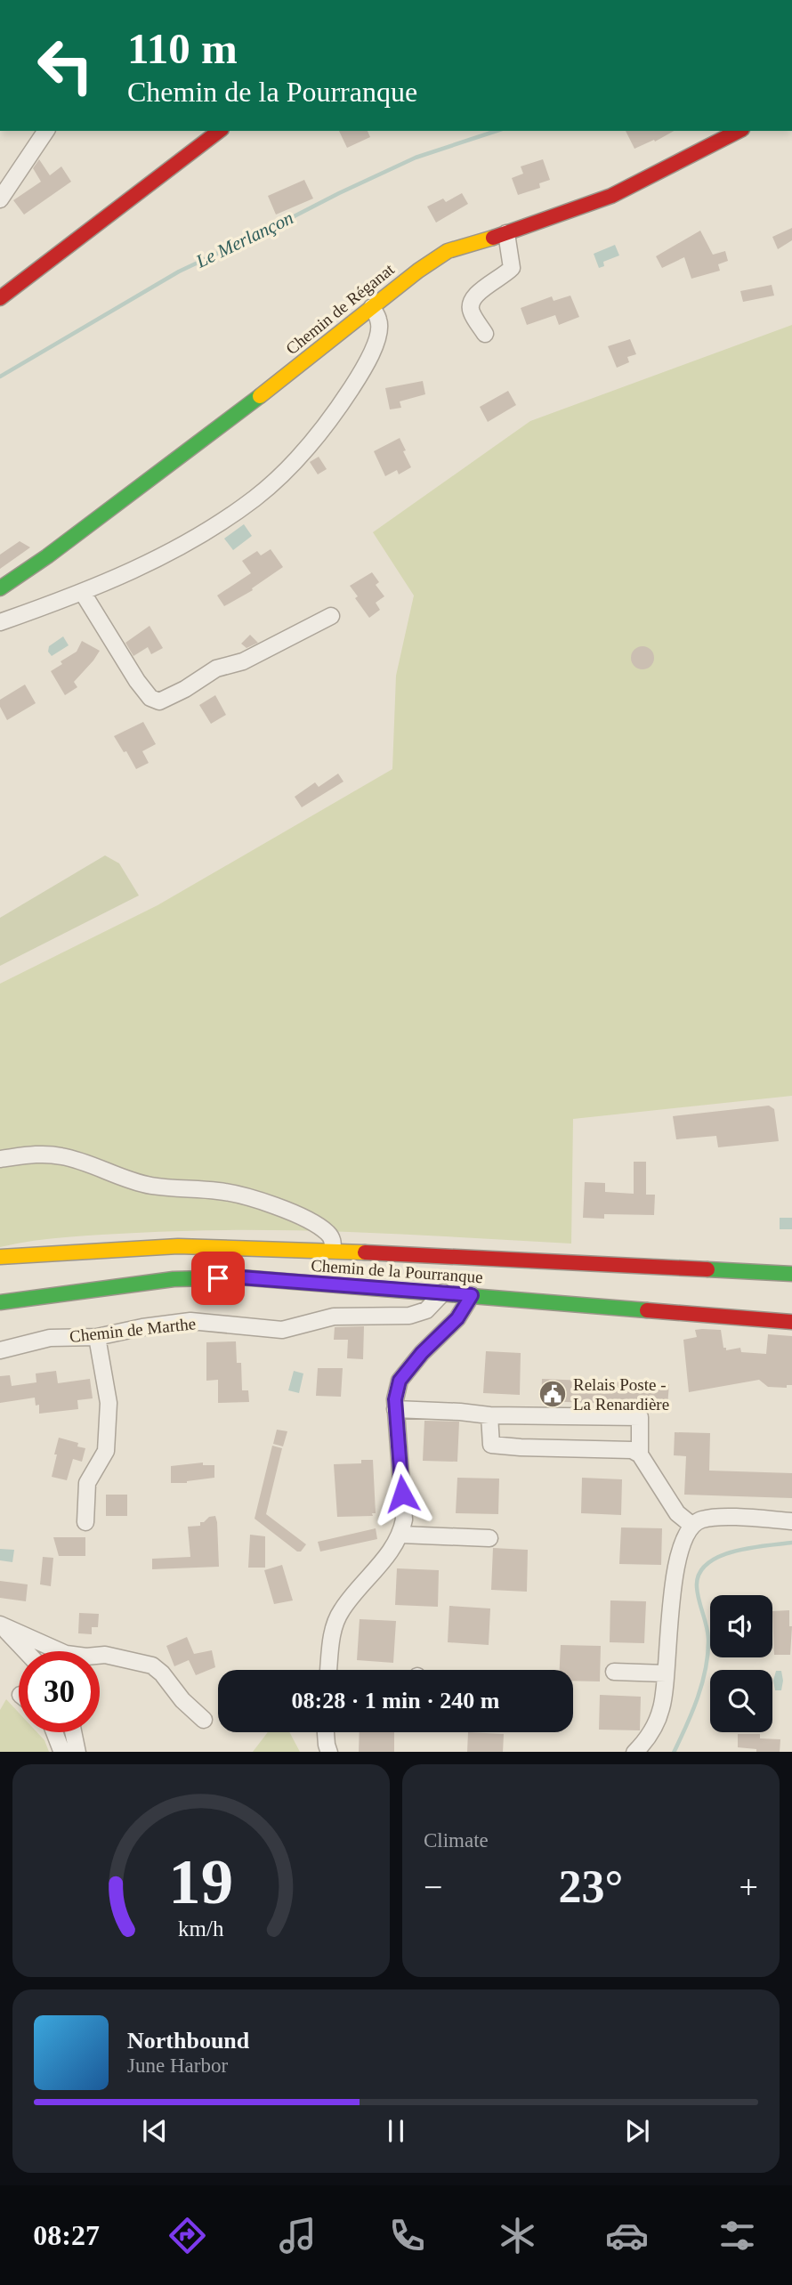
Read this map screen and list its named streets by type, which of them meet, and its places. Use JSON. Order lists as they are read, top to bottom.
{
  "streets": {
    "street": ["Chemin de Réganat", "Chemin de la Pourranque", "Chemin de Marthe"]
  },
  "crossings": [
    ["Chemin de la Pourranque", "Chemin de Marthe"]
  ],
  "water": ["Le Merlançon"],
  "places": {
    "public building": ["Relais Poste - La Renardière"]
  },
  "page": {
    "turn": ["110 m", "Chemin de la Pourranque"],
    "limit": "30",
    "trip": "08:28 · 1 min · 240 m",
    "tile": "Climate",
    "heat": ["−", "23°", "+"],
    "song": ["Northbound", "June Harbor"],
    "tabs": "08:27",
    "gauge": ["19", "km/h"]
  }
}
